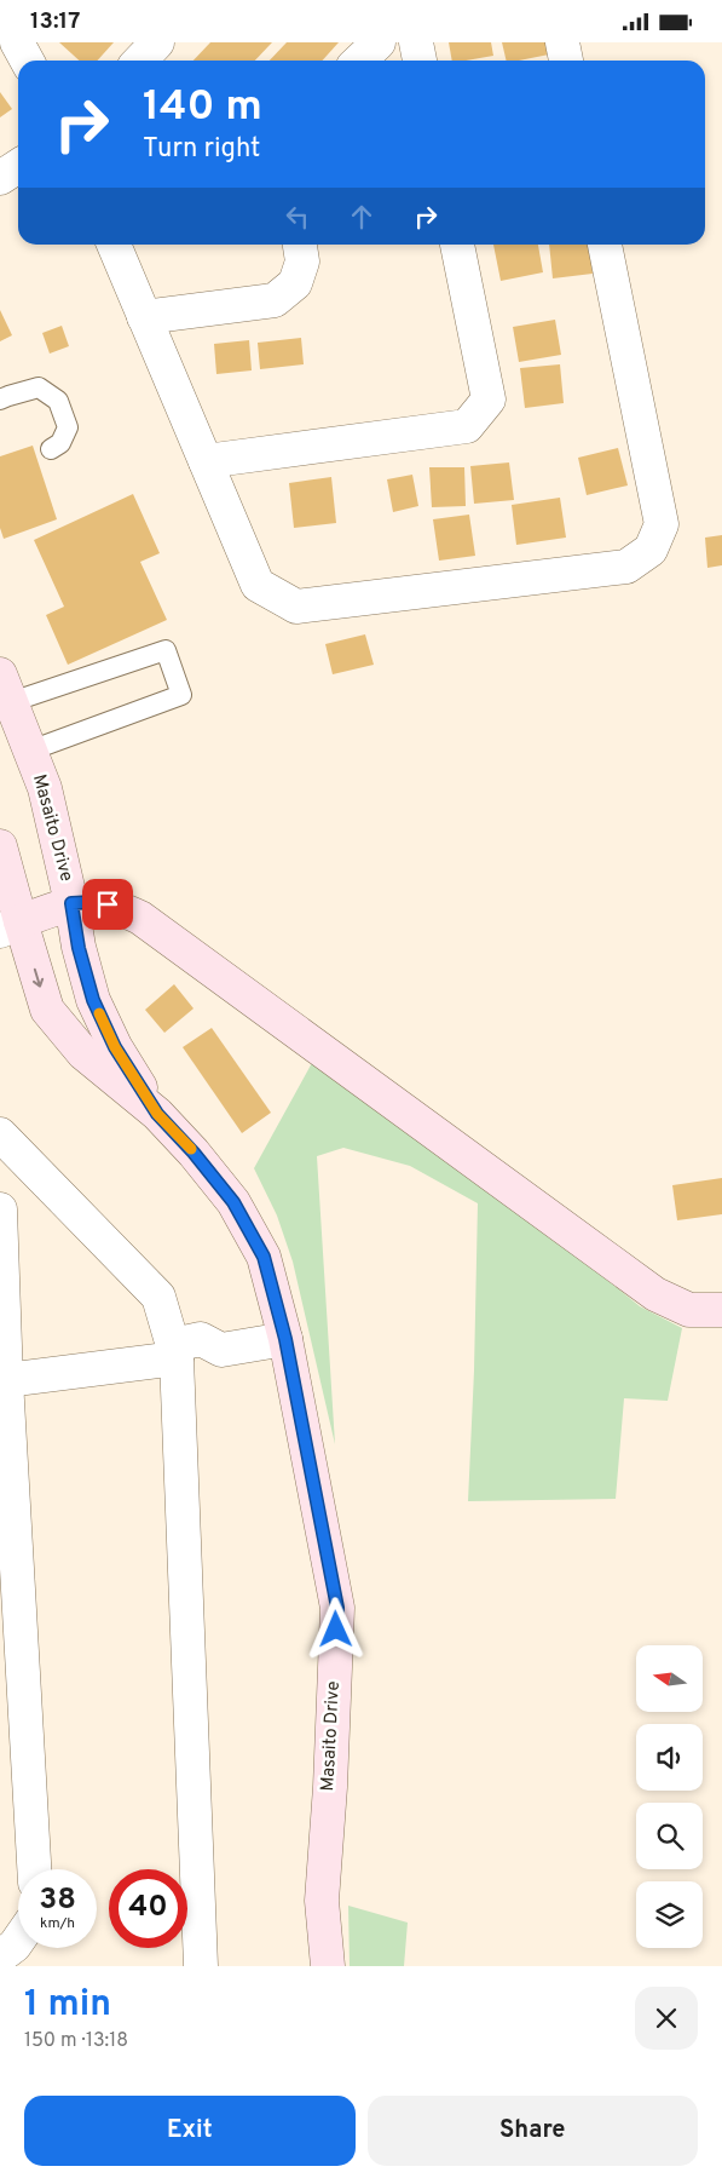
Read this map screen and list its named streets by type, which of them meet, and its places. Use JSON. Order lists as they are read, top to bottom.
{
  "streets": {
    "street": ["Masaito Drive"]
  },
  "north": "left",
  "page": {
    "status": "13:17",
    "turn": ["140 m", "Turn right"],
    "speed": "38 km/h",
    "limit": "40",
    "heading": ["1 min", "150 m · 13:18"],
    "buttons": ["Exit", "Share"]
  }
}
